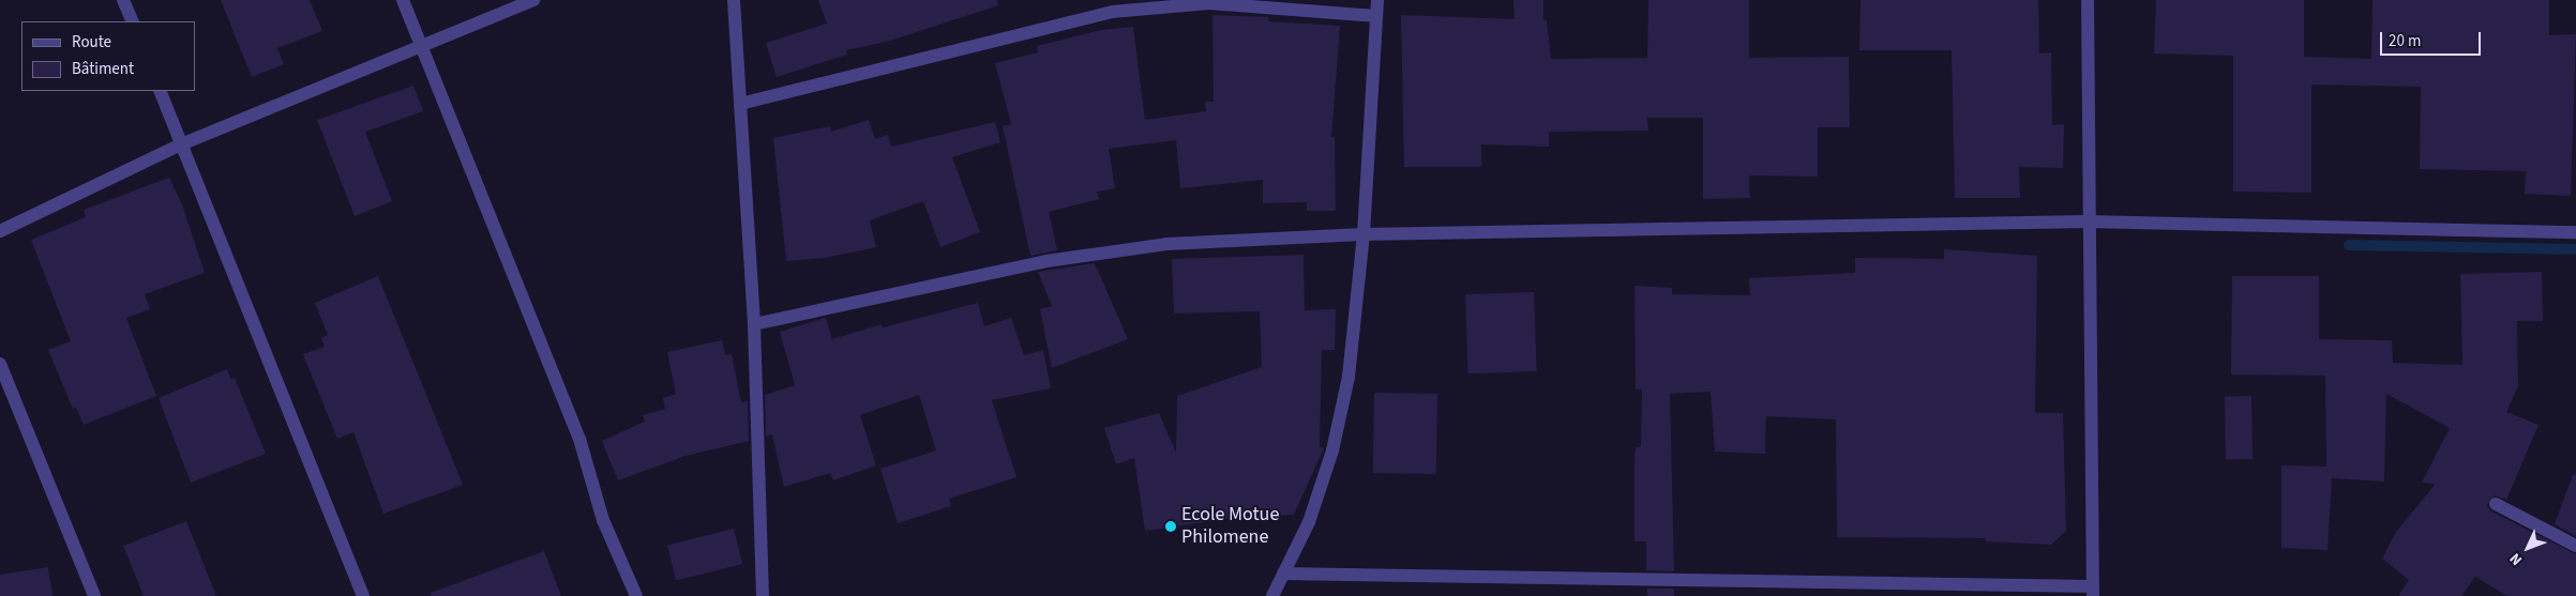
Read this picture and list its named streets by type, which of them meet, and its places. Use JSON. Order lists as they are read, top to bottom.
{
  "places": ["Ecole Motue Philomene"],
  "legend": ["Route", "Bâtiment"],
  "scale_bar": "20 m",
  "north": "bottom left"
}
